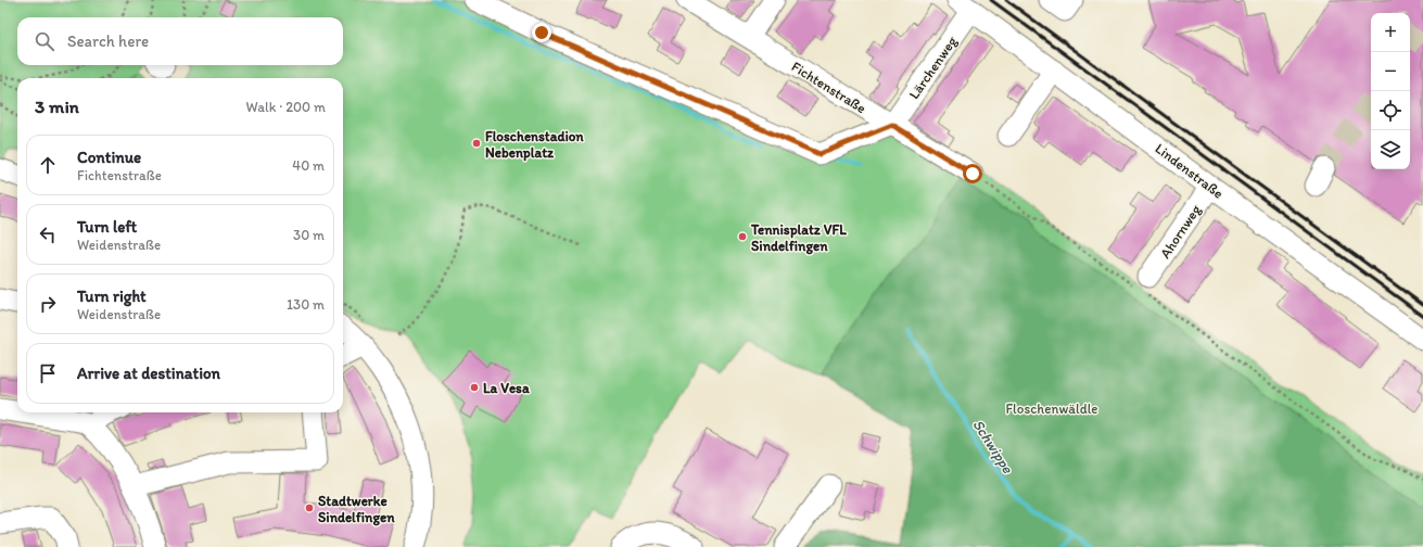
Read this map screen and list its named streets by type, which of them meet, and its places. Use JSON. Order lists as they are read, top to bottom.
{
  "streets": {
    "street": [
      "Lärchenweg",
      "Fichtenstraße",
      "Lindenstraße",
      "Ahornweg"
    ]
  },
  "crossings": [
    ["Lärchenweg", "Fichtenstraße"],
    ["Lärchenweg", "Lindenstraße"],
    ["Lindenstraße", "Ahornweg"]
  ],
  "water": ["Schwippe"],
  "parks": ["Floschenwäldle"],
  "places": [
    "Floschenstadion Nebenplatz",
    "Tennisplatz VFL Sindelfingen",
    "La Vesa",
    "Stadtwerke Sindelfingen"
  ],
  "page": {
    "map_buttons": ["+", "−"],
    "search": "Search here",
    "heading": ["3 min", "Walk · 200 m"],
    "list": [
      ["Continue", "Fichtenstraße", "40 m"],
      ["Turn left", "Weidenstraße", "30 m"],
      ["Turn right", "Weidenstraße", "130 m"],
      "Arrive at destination"
    ]
  }
}
